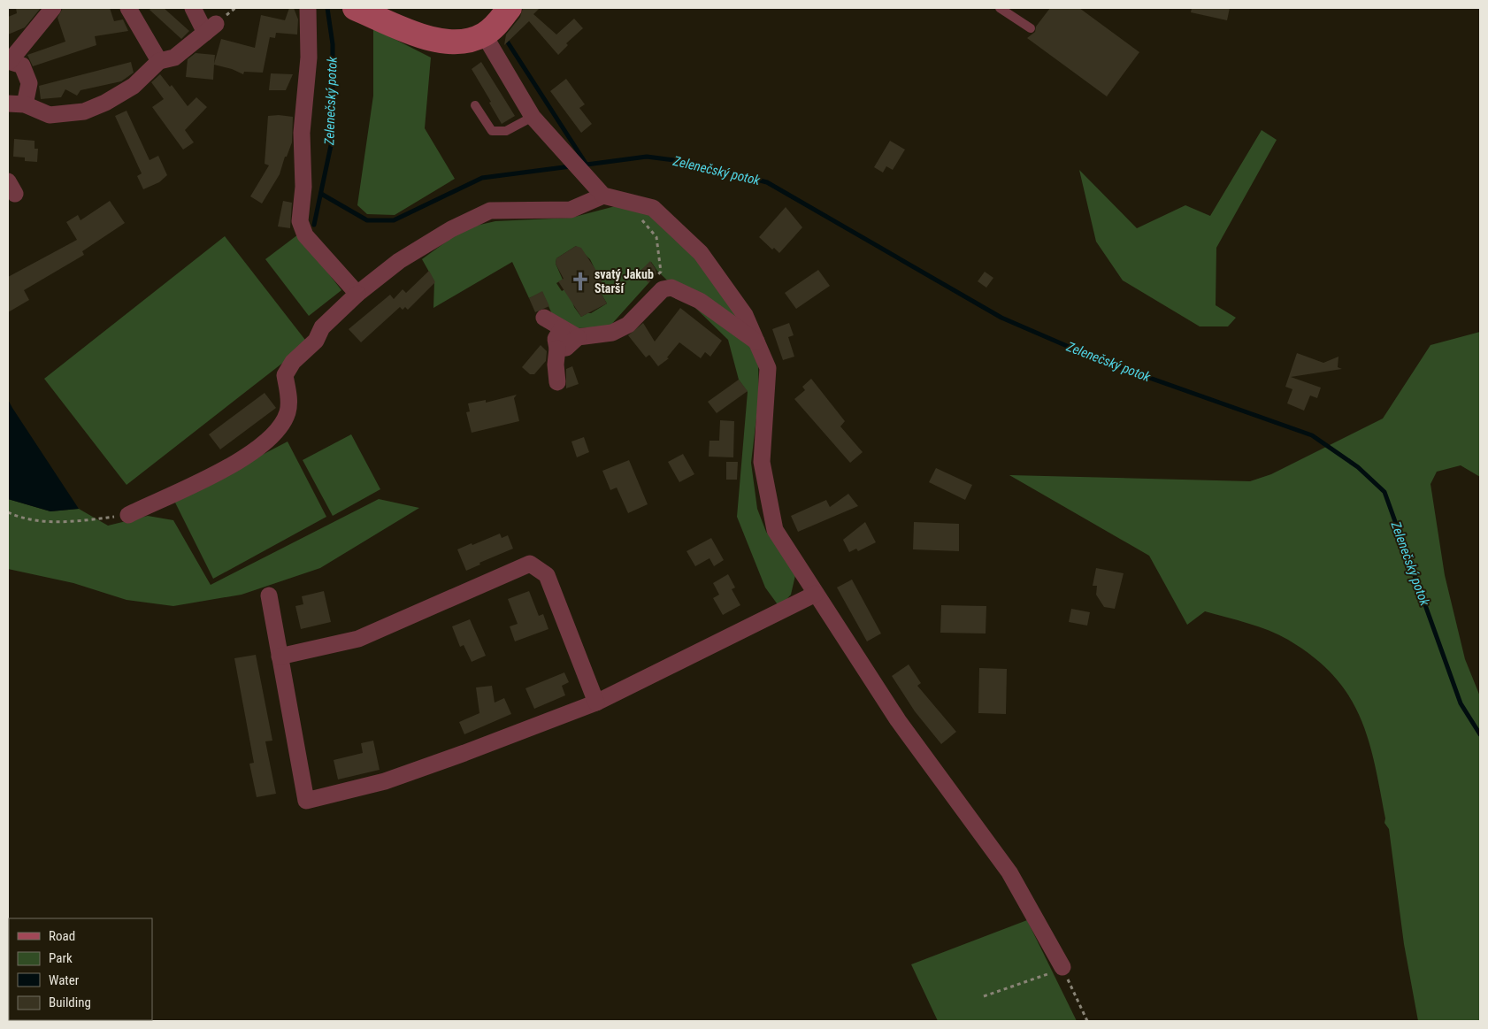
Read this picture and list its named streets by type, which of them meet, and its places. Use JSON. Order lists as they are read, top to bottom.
{
  "water": ["Zelenečský potok"],
  "places": {
    "church": ["svatý Jakub Starší"]
  },
  "legend": [
    "Road",
    "Park",
    "Water",
    "Building"
  ]
}
